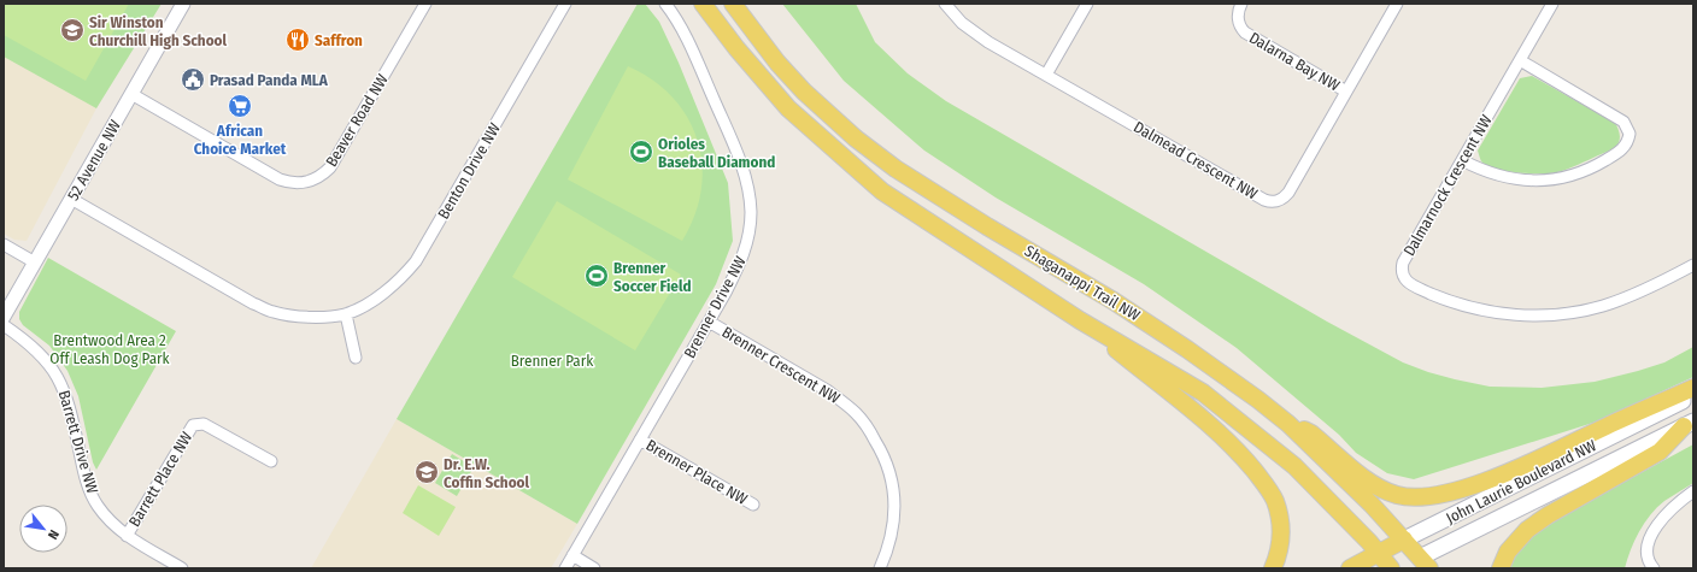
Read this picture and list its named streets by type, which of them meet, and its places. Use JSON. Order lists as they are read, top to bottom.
{
  "streets": {
    "main road": ["Shaganappi Trail NW", "John Laurie Boulevard NW"],
    "street": [
      "Dalarna Bay NW",
      "Beaver Road NW",
      "52 Avenue NW",
      "Dalmead Crescent NW",
      "Benton Drive NW",
      "Dalmarnock Crescent NW",
      "Brenner Drive NW",
      "Brenner Crescent NW",
      "Barrett Drive NW",
      "Brenner Place NW",
      "Barrett Place NW"
    ]
  },
  "crossings": [
    ["Dalarna Bay NW", "Dalmead Crescent NW"],
    ["Beaver Road NW", "52 Avenue NW"],
    ["52 Avenue NW", "Benton Drive NW"],
    ["Shaganappi Trail NW", "John Laurie Boulevard NW"],
    ["Brenner Drive NW", "Brenner Crescent NW"],
    ["Brenner Drive NW", "Brenner Place NW"],
    ["Barrett Drive NW", "Barrett Place NW"]
  ],
  "parks": ["Brentwood Area 2 Off Leash Dog Park", "Brenner Park"],
  "places": {
    "school or university": ["Sir Winston Churchill High School", "Dr. E.W. Coffin School"],
    "restaurant": ["Saffron"],
    "public building": ["Prasad Panda MLA"],
    "supermarket": ["African Choice Market"],
    "sports": ["Orioles Baseball Diamond", "Brenner Soccer Field"]
  },
  "north": "bottom right"
}
